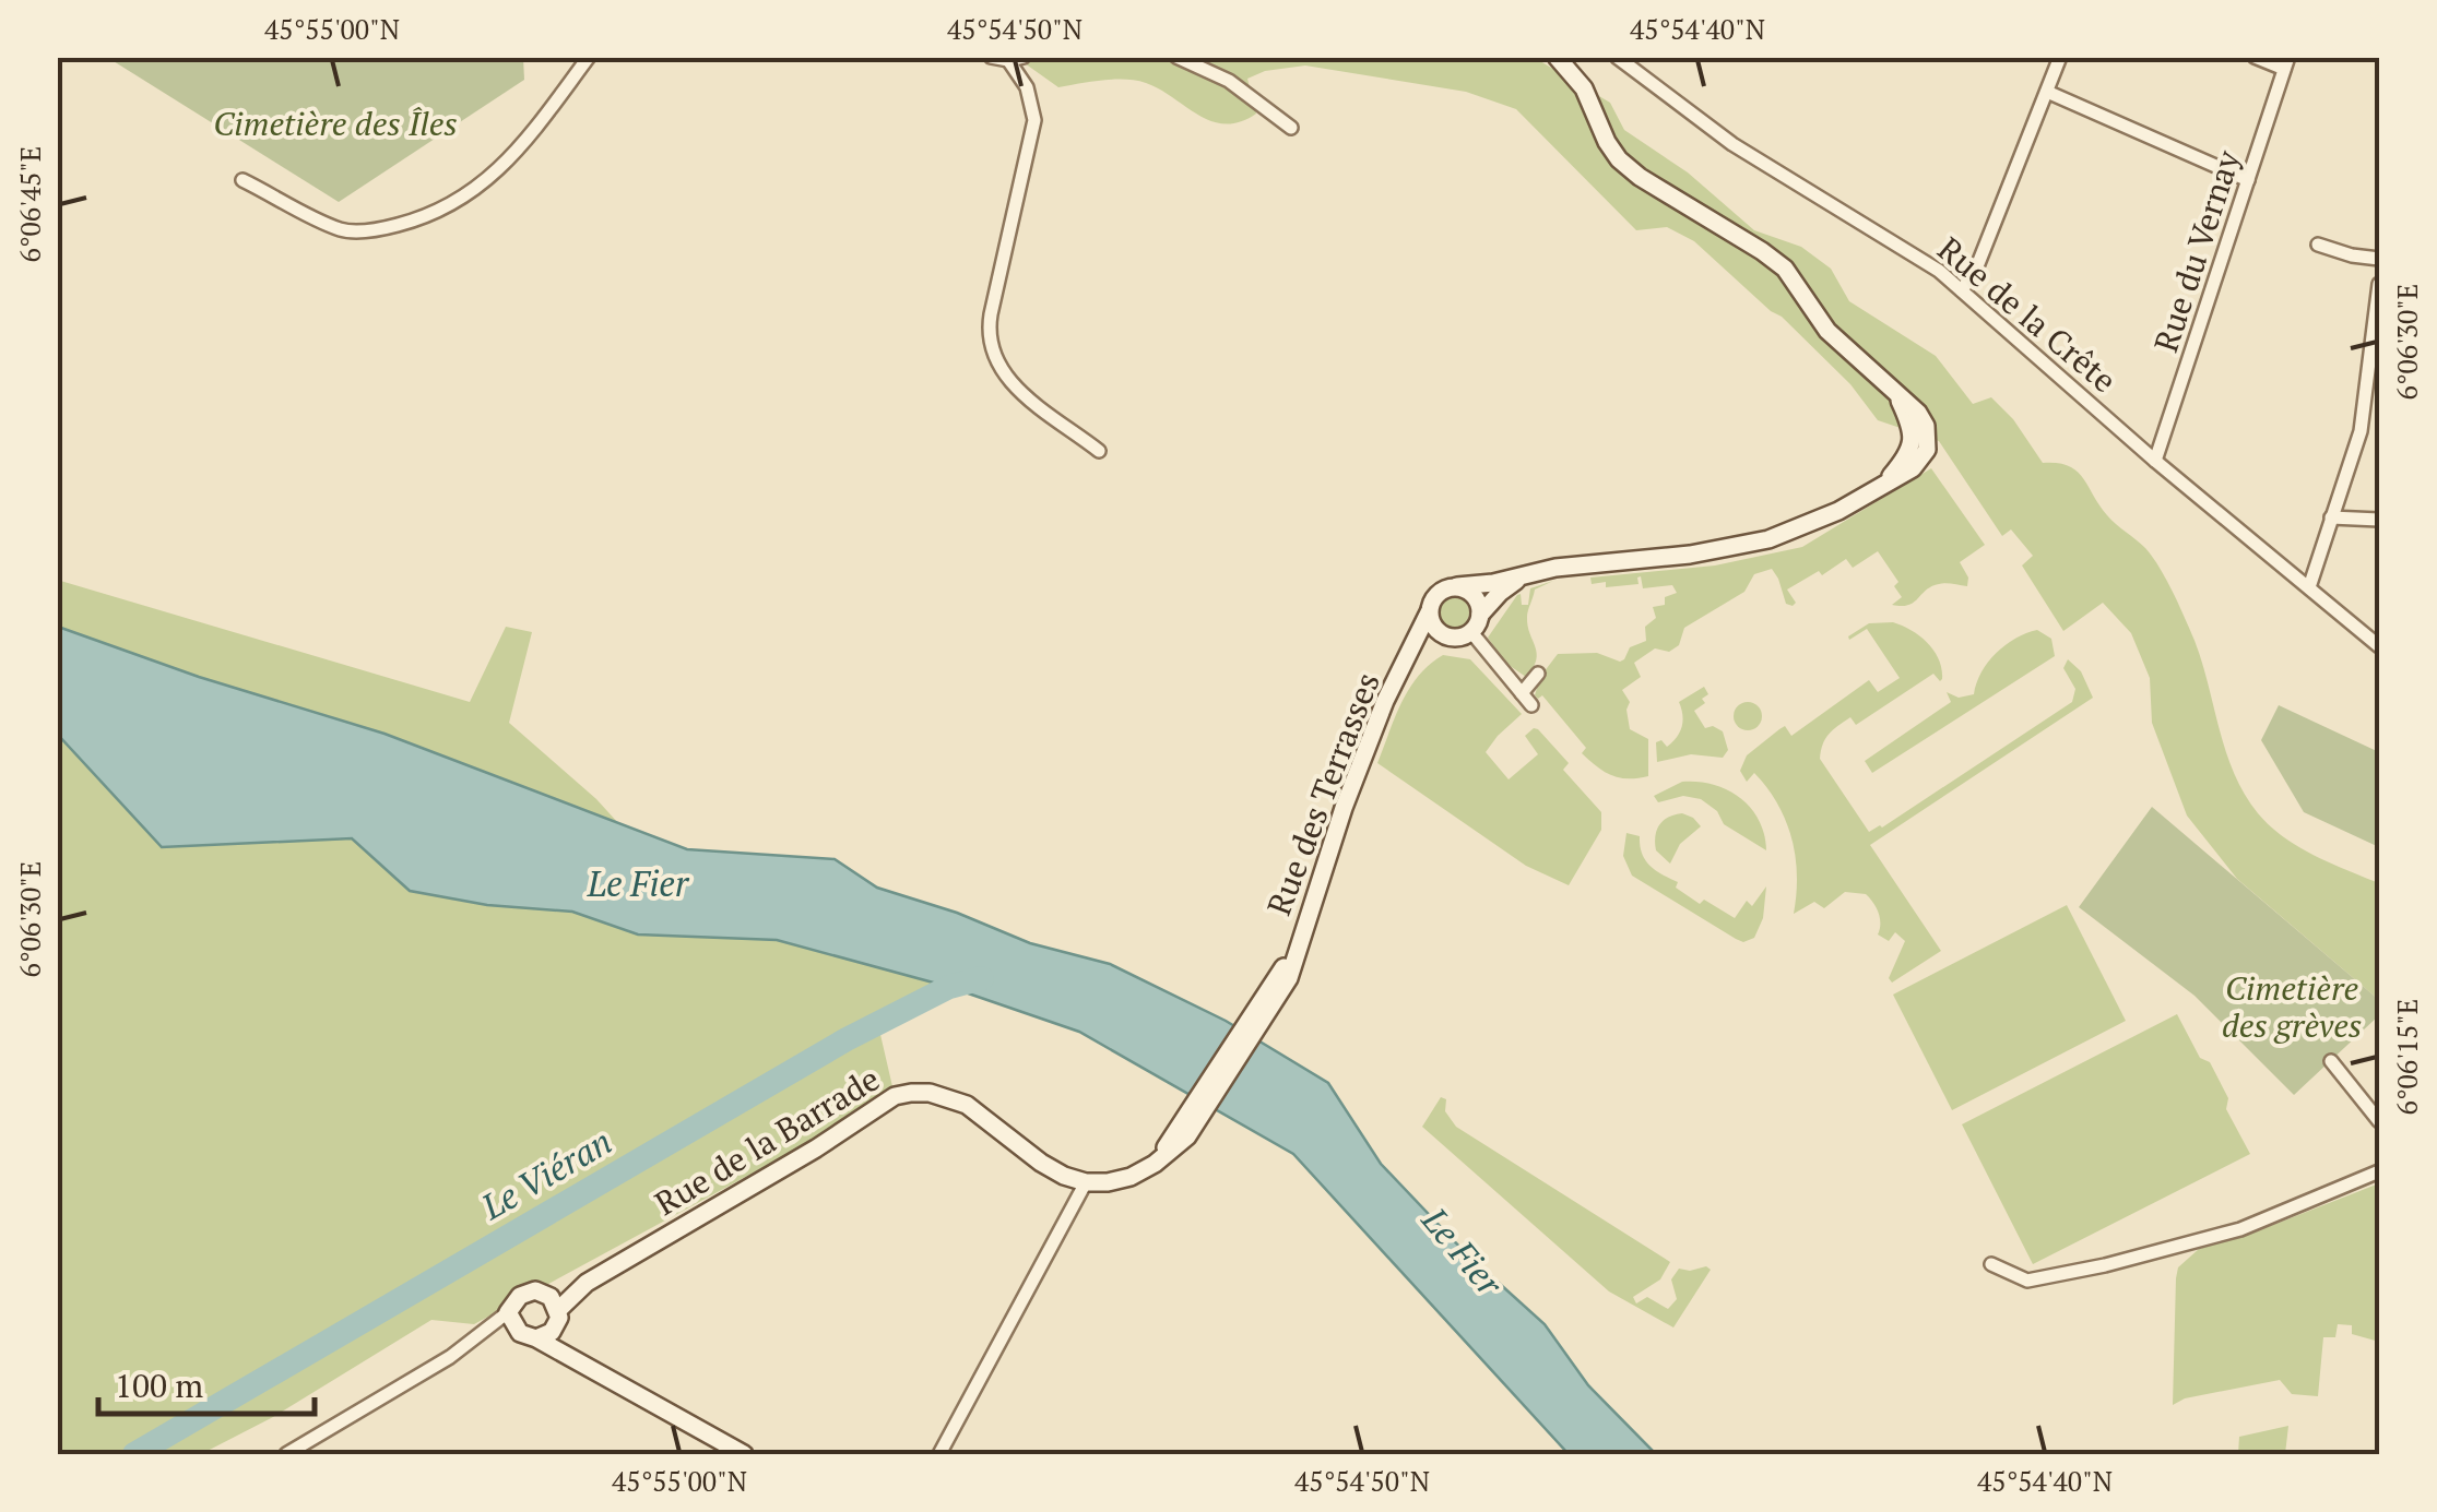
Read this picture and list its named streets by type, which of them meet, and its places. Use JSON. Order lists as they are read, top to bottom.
{
  "streets": {
    "street": [
      "Rue du Vernay",
      "Rue de la Crête",
      "Rue des Terrasses",
      "Rue de la Barrade"
    ]
  },
  "crossings": [
    ["Rue du Vernay", "Rue de la Crête"],
    ["Rue des Terrasses", "Rue de la Barrade"]
  ],
  "water": ["Le Fier", "Le Viéran"],
  "parks": ["Cimetière des Îles", "Cimetière des grèves"],
  "scale_bar": "100 m",
  "coordinates": [
    "45°55'00\"N",
    "45°54'50\"N",
    "45°54'40\"N",
    "6°06'45\"E",
    "6°06'30\"E",
    "6°06'15\"E"
  ]
}
